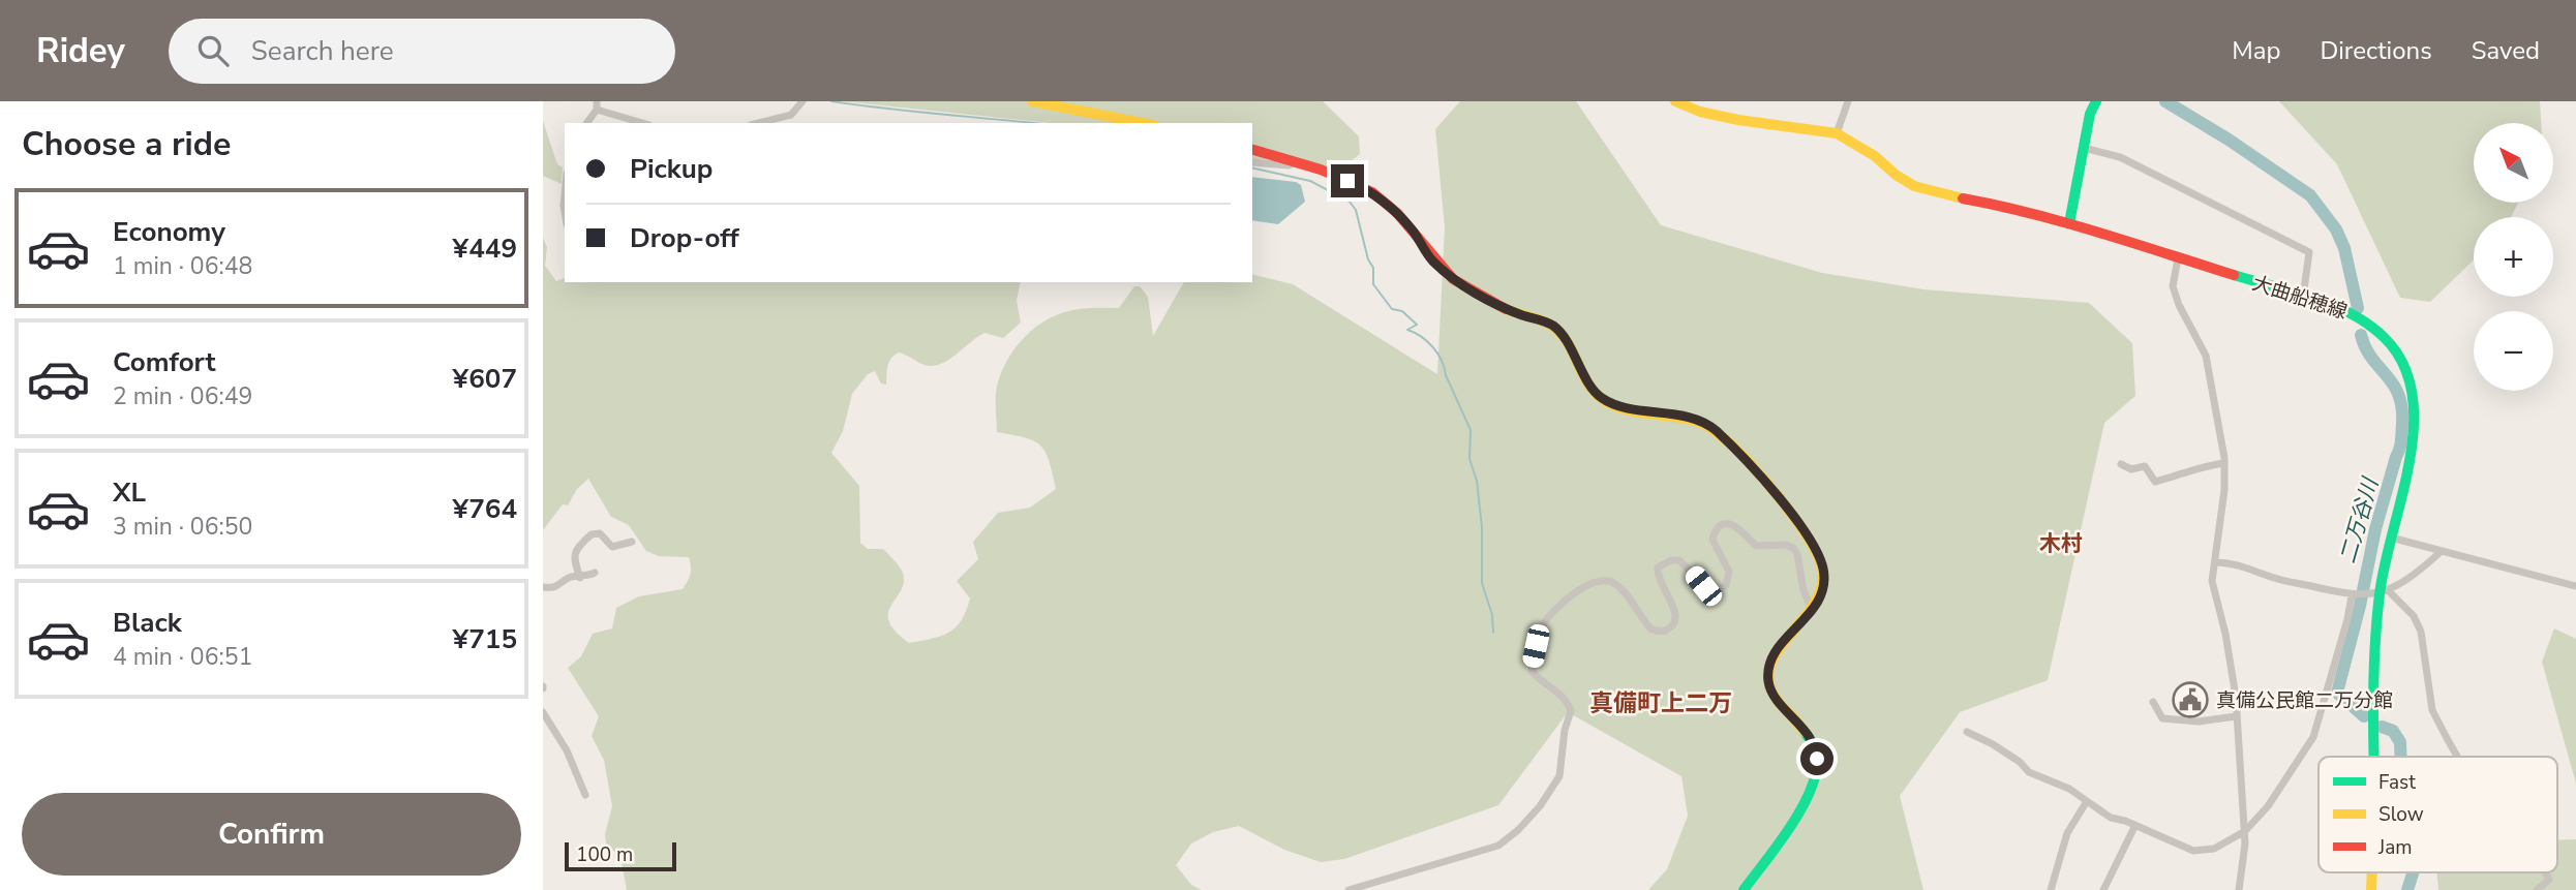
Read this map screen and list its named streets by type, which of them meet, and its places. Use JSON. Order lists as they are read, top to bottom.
{
  "streets": {
    "main road": ["大曲船穂線"]
  },
  "districts": ["木村", "真備町上二万"],
  "water": ["二万谷川"],
  "places": {
    "public building": ["真備公民館二万分館"]
  },
  "legend": ["Fast", "Slow", "Jam"],
  "scale_bar": "100 m",
  "north": "top left",
  "page": {
    "header": "Ridey",
    "search": "Search here",
    "nav": ["Map", "Directions", "Saved"],
    "heading": "Choose a ride",
    "map_buttons": ["+", "−"],
    "banner": ["Pickup", "Drop-off"],
    "list": [
      {
        "name": "Economy",
        "note": "1 min · 06:48",
        "value": "¥449"
      },
      {
        "name": "Comfort",
        "note": "2 min · 06:49",
        "value": "¥607"
      },
      {
        "name": "XL",
        "note": "3 min · 06:50",
        "value": "¥764"
      },
      {
        "name": "Black",
        "note": "4 min · 06:51",
        "value": "¥715"
      }
    ],
    "buttons": "Confirm",
    "scale": "100 m"
  }
}
